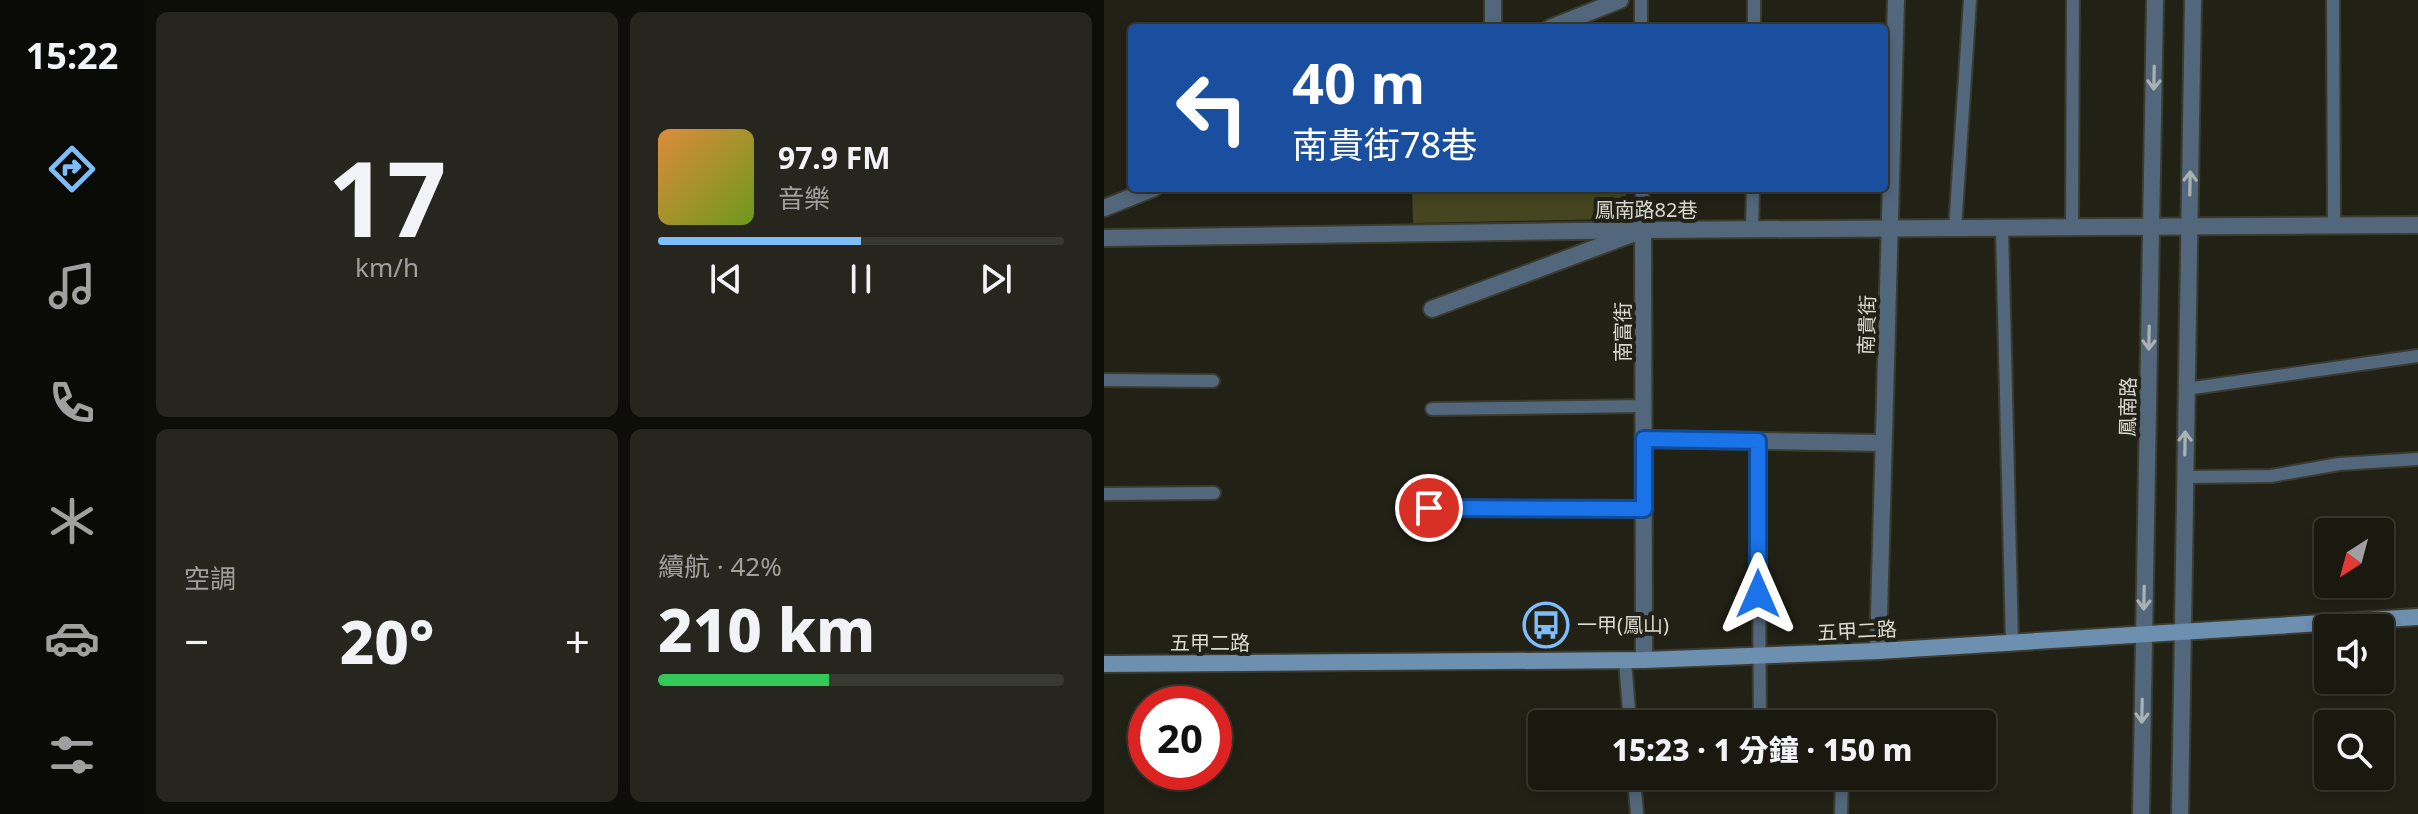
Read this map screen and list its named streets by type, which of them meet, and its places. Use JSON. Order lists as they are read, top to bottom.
{
  "streets": {
    "main road": ["五甲二路"],
    "street": [
      "鳳南路82巷",
      "南貴街",
      "南富街",
      "鳳南路"
    ]
  },
  "crossings": [
    ["鳳南路82巷", "南貴街"],
    ["鳳南路82巷", "南富街"],
    ["鳳南路82巷", "鳳南路"],
    ["南貴街", "五甲二路"],
    ["南富街", "五甲二路"],
    ["鳳南路", "五甲二路"]
  ],
  "places": {
    "bus stop": ["一甲(鳳山)"]
  },
  "north": "bottom left",
  "page": {
    "tabs": "15:22",
    "tile": [
      ["17", "km/h"],
      "空調",
      ["續航 · 42%", "210 km"]
    ],
    "turn": ["40 m", "南貴街78巷"],
    "song": ["97.9 FM", "音樂"],
    "heat": ["−", "20°", "+"],
    "limit": "20",
    "trip": "15:23 · 1 分鐘 · 150 m"
  }
}
